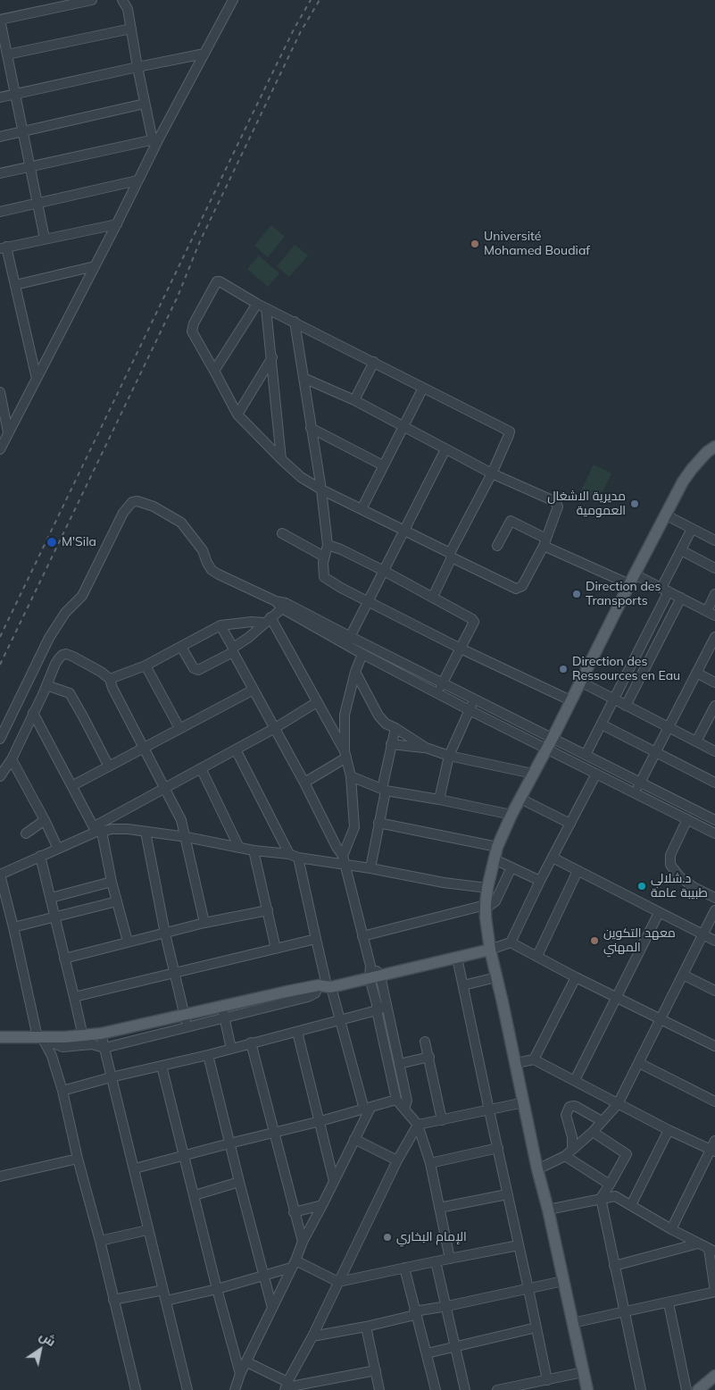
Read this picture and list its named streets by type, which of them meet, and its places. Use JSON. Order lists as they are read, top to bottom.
{
  "places": [
    "Université Mohamed Boudiaf",
    "مديرية الاشغال العمومية",
    "M'Sila",
    "Direction des Transports",
    "Direction des Ressources en Eau",
    "د.شلالي طبيبة عامة",
    "معهد التكوين المهني",
    "الإمام البخاري"
  ],
  "north": "top right"
}
